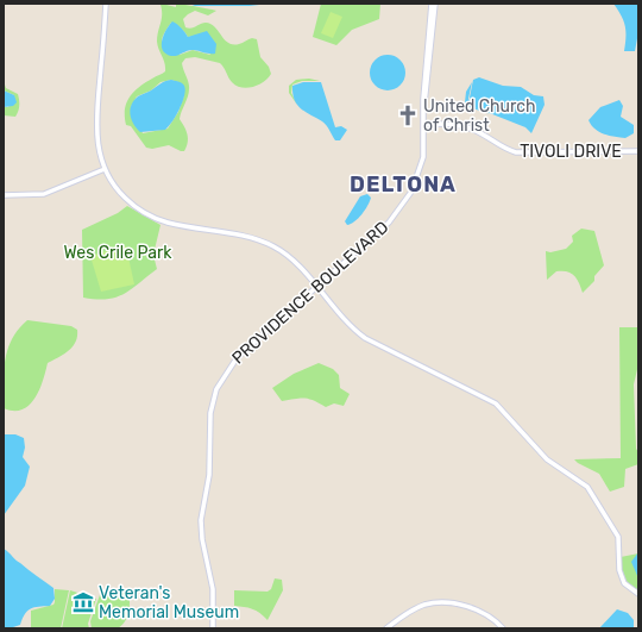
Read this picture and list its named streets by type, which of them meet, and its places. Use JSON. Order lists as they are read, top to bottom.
{
  "streets": {
    "street": ["TIVOLI DRIVE", "PROVIDENCE BOULEVARD"]
  },
  "crossings": [
    ["TIVOLI DRIVE", "PROVIDENCE BOULEVARD"]
  ],
  "districts": ["DELTONA"],
  "parks": ["Wes Crile Park"],
  "places": {
    "church": ["United Church of Christ"],
    "museum": ["Veteran's Memorial Museum"]
  }
}
